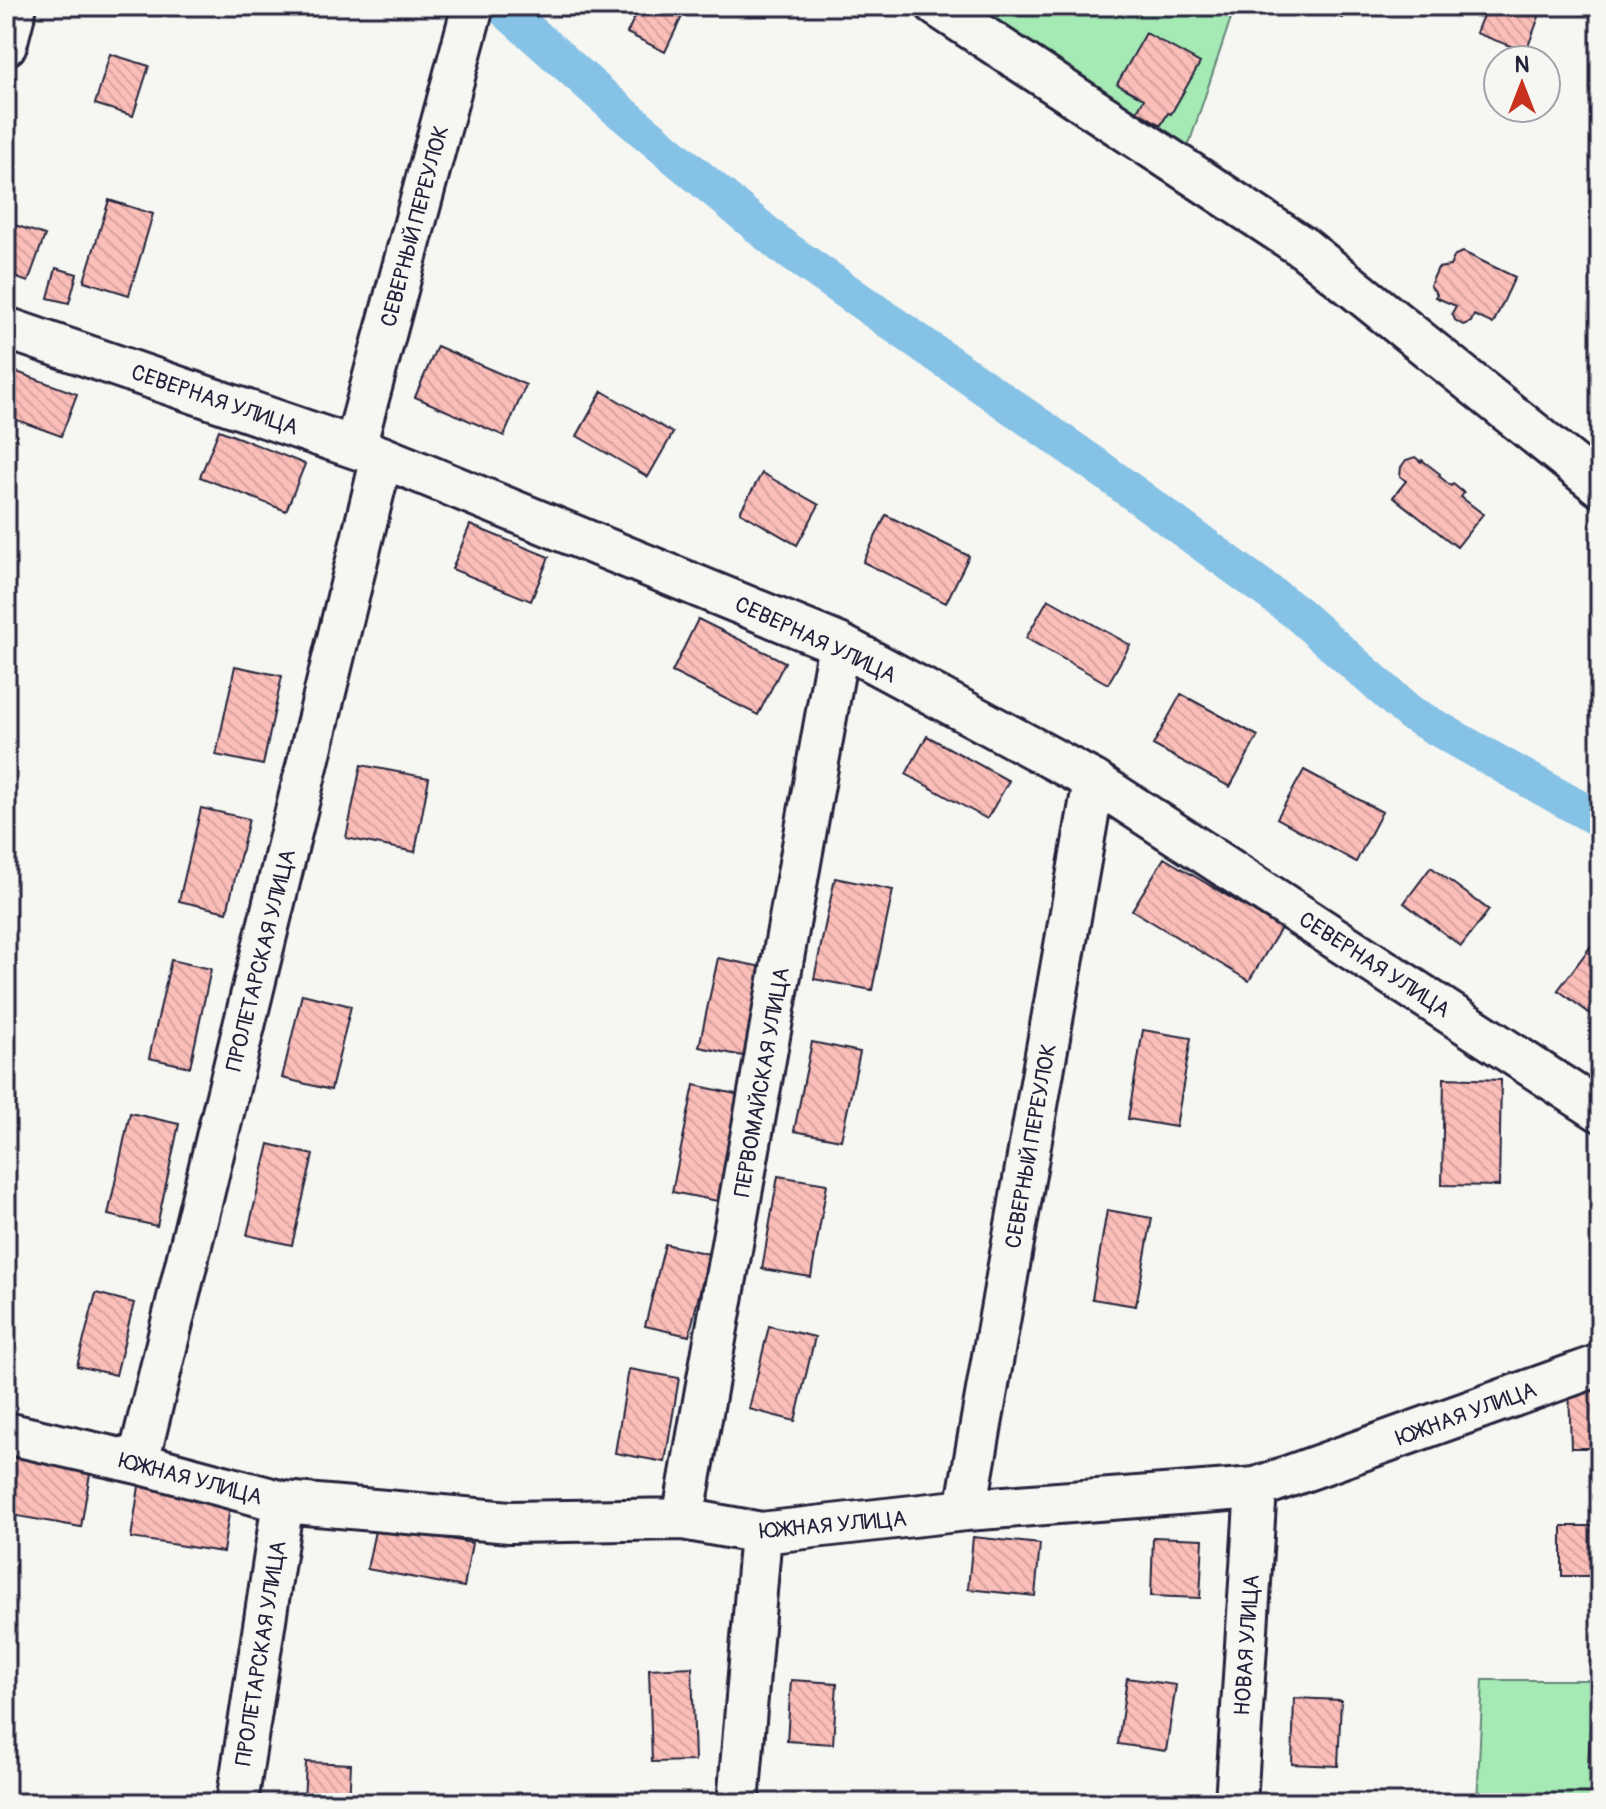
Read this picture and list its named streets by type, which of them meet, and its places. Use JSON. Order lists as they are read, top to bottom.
{
  "streets": {
    "street": [
      "СЕВЕРНЫЙ ПЕРЕУЛОК",
      "СЕВЕРНАЯ УЛИЦА",
      "ПРОЛЕТАРСКАЯ УЛИЦА",
      "ПЕРВОМАЙСКАЯ УЛИЦА",
      "ЮЖНАЯ УЛИЦА",
      "НОВАЯ УЛИЦА"
    ]
  },
  "crossings": [
    ["СЕВЕРНЫЙ ПЕРЕУЛОК", "СЕВЕРНАЯ УЛИЦА"],
    ["СЕВЕРНЫЙ ПЕРЕУЛОК", "ПРОЛЕТАРСКАЯ УЛИЦА"],
    ["СЕВЕРНЫЙ ПЕРЕУЛОК", "ЮЖНАЯ УЛИЦА"],
    ["СЕВЕРНАЯ УЛИЦА", "ПРОЛЕТАРСКАЯ УЛИЦА"],
    ["СЕВЕРНАЯ УЛИЦА", "ПЕРВОМАЙСКАЯ УЛИЦА"],
    ["ПРОЛЕТАРСКАЯ УЛИЦА", "ЮЖНАЯ УЛИЦА"],
    ["ПЕРВОМАЙСКАЯ УЛИЦА", "ЮЖНАЯ УЛИЦА"],
    ["ЮЖНАЯ УЛИЦА", "НОВАЯ УЛИЦА"]
  ],
  "north": "top"
}
